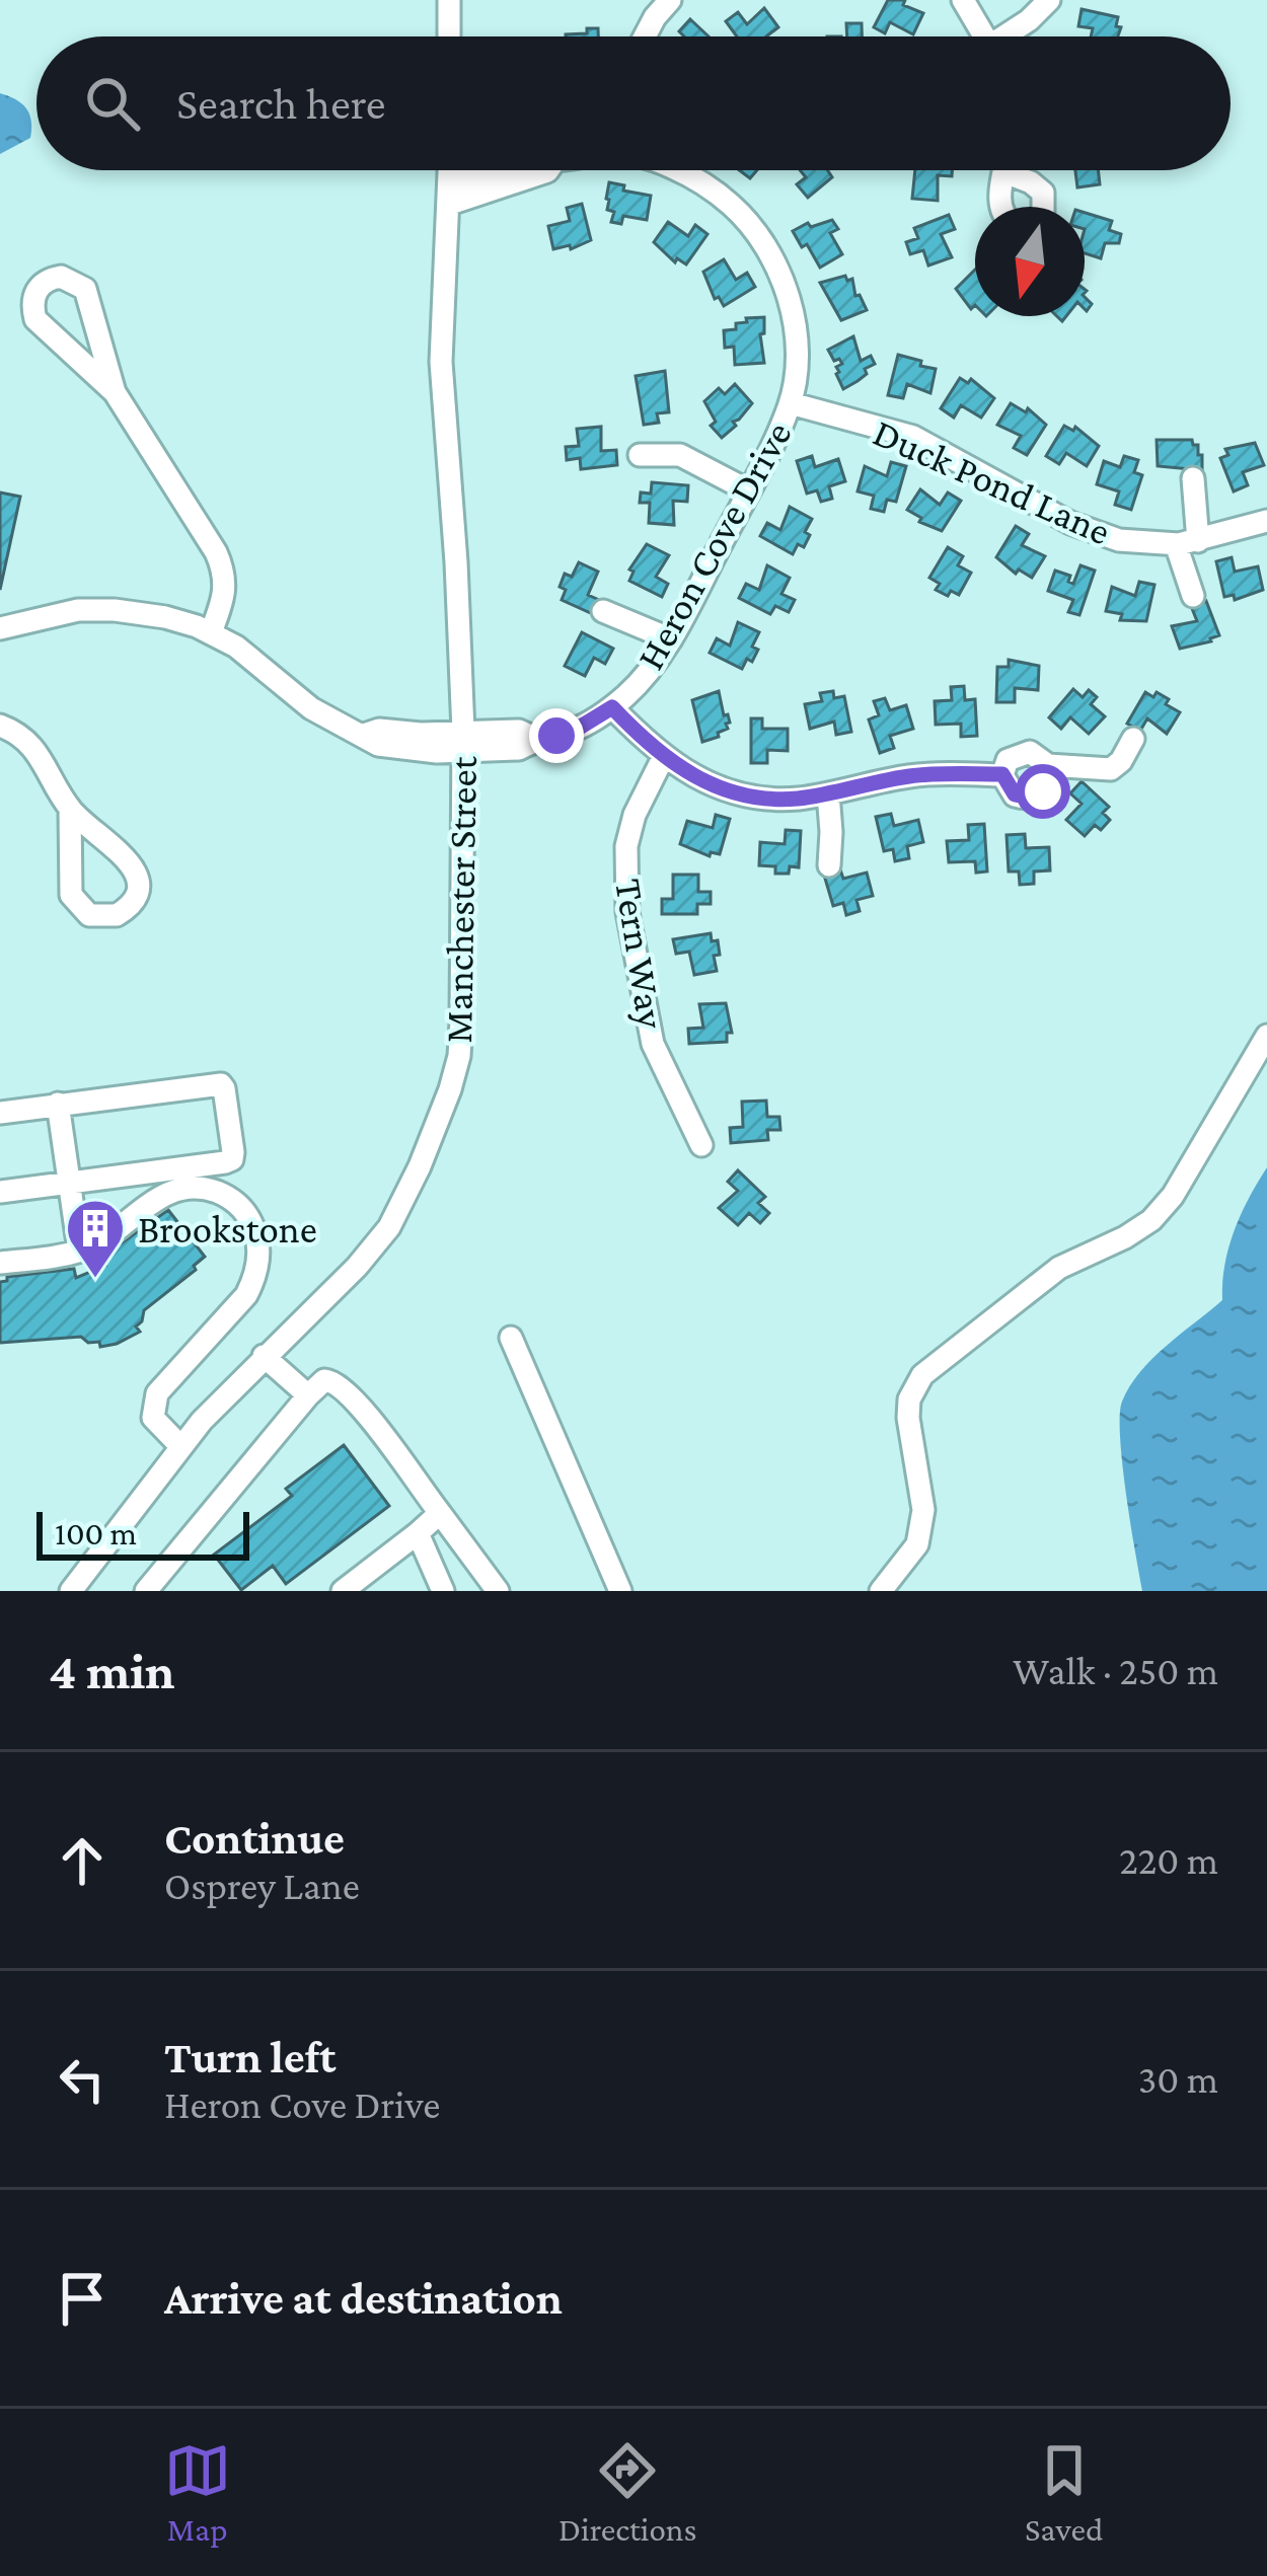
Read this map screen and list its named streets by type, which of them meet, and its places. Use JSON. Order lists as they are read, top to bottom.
{
  "streets": {
    "street": [
      "Duck Pond Lane",
      "Heron Cove Drive",
      "Manchester Street",
      "Tern Way"
    ]
  },
  "crossings": [
    ["Duck Pond Lane", "Heron Cove Drive"],
    ["Heron Cove Drive", "Manchester Street"]
  ],
  "places": {
    "building": ["Brookstone"]
  },
  "scale_bar": "100 m",
  "north": "bottom",
  "page": {
    "search": "Search here",
    "scale": "100 m",
    "heading": ["4 min", "Walk · 250 m"],
    "list": [
      ["Continue", "Osprey Lane", "220 m"],
      ["Turn left", "Heron Cove Drive", "30 m"],
      "Arrive at destination"
    ],
    "nav": ["Map", "Directions", "Saved"]
  }
}
